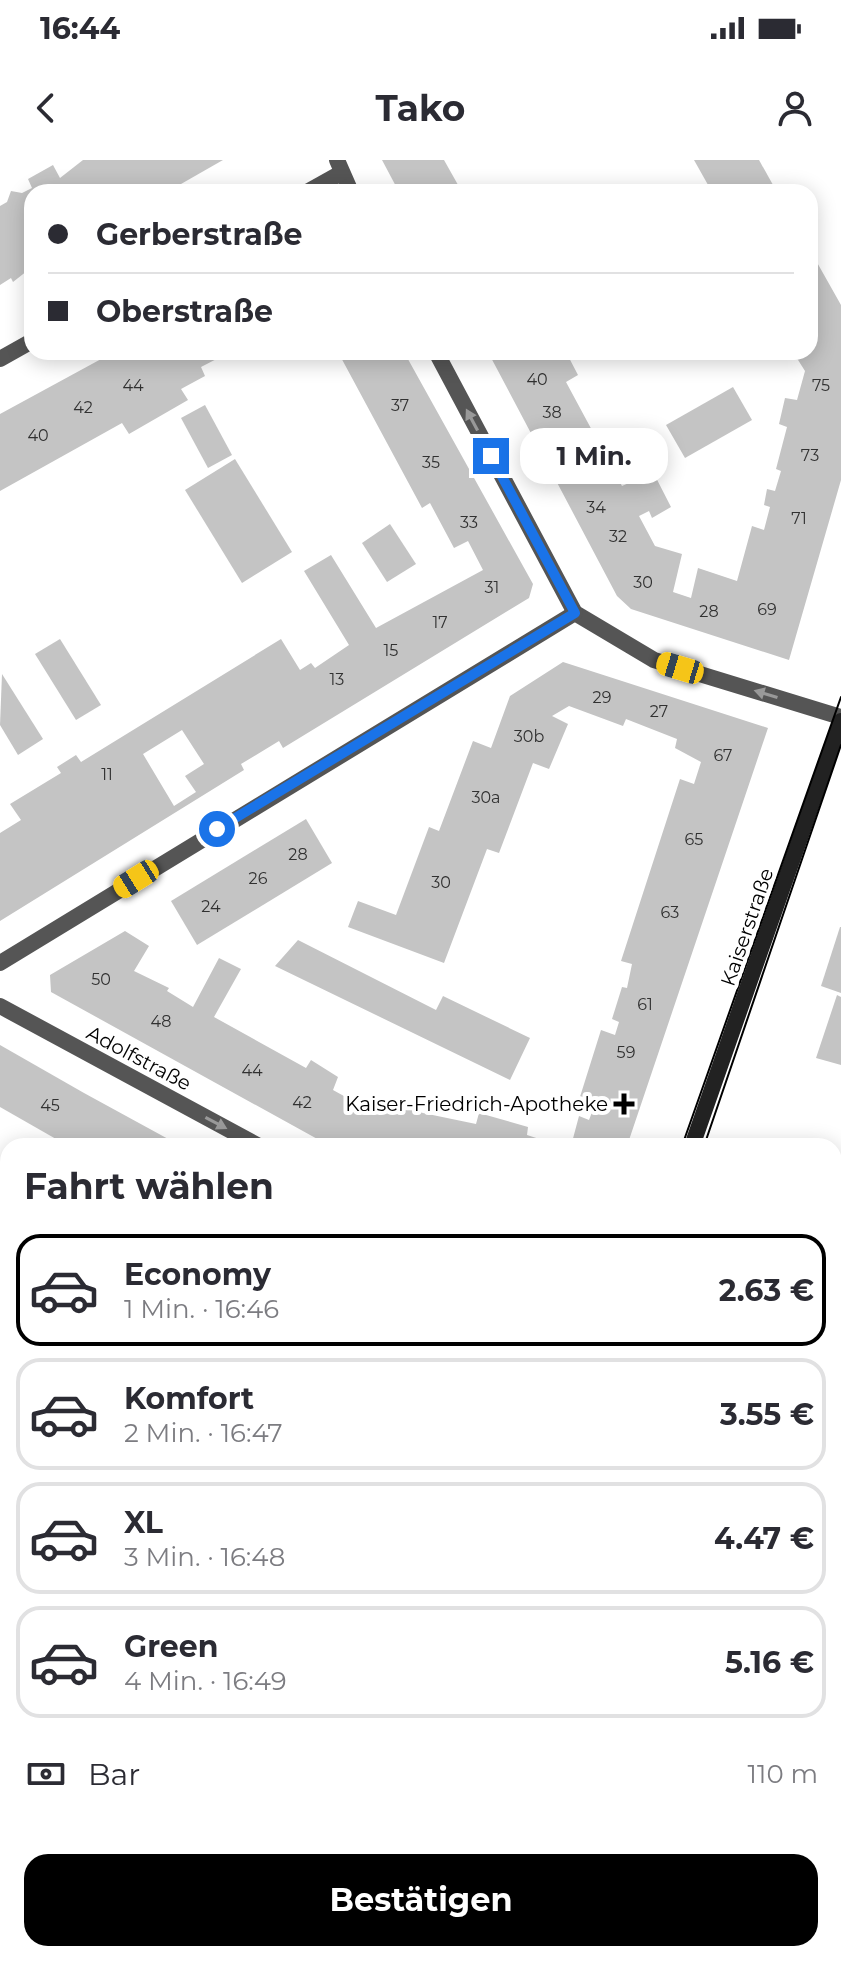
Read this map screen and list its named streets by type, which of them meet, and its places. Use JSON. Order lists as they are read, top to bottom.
{
  "streets": {
    "main road": ["Kaiserstraße"],
    "street": ["Adolfstraße"]
  },
  "one_way": ["Adolfstraße"],
  "places": {
    "health": ["Kaiser-Friedrich-Apotheke"]
  },
  "house_numbers": [
    "40",
    "44",
    "75",
    "37",
    "42",
    "38",
    "40",
    "73",
    "35",
    "34",
    "71",
    "33",
    "32",
    "30",
    "31",
    "69",
    "28",
    "17",
    "15",
    "13",
    "29",
    "27",
    "30b",
    "67",
    "11",
    "30a",
    "65",
    "28",
    "26",
    "30",
    "24",
    "63",
    "50",
    "61",
    "48",
    "59",
    "44",
    "42",
    "45"
  ],
  "page": {
    "status": "16:44",
    "header": "Tako",
    "banner": ["Gerberstraße", "Oberstraße"],
    "bubble": "1 Min.",
    "heading": "Fahrt wählen",
    "list": [
      {
        "name": "Economy",
        "note": "1 Min. · 16:46",
        "value": "2.63 €"
      },
      {
        "name": "Komfort",
        "note": "2 Min. · 16:47",
        "value": "3.55 €"
      },
      {
        "name": "XL",
        "note": "3 Min. · 16:48",
        "value": "4.47 €"
      },
      {
        "name": "Green",
        "note": "4 Min. · 16:49",
        "value": "5.16 €"
      }
    ],
    "pay": ["Bar", "110 m"],
    "buttons": "Bestätigen"
  }
}
